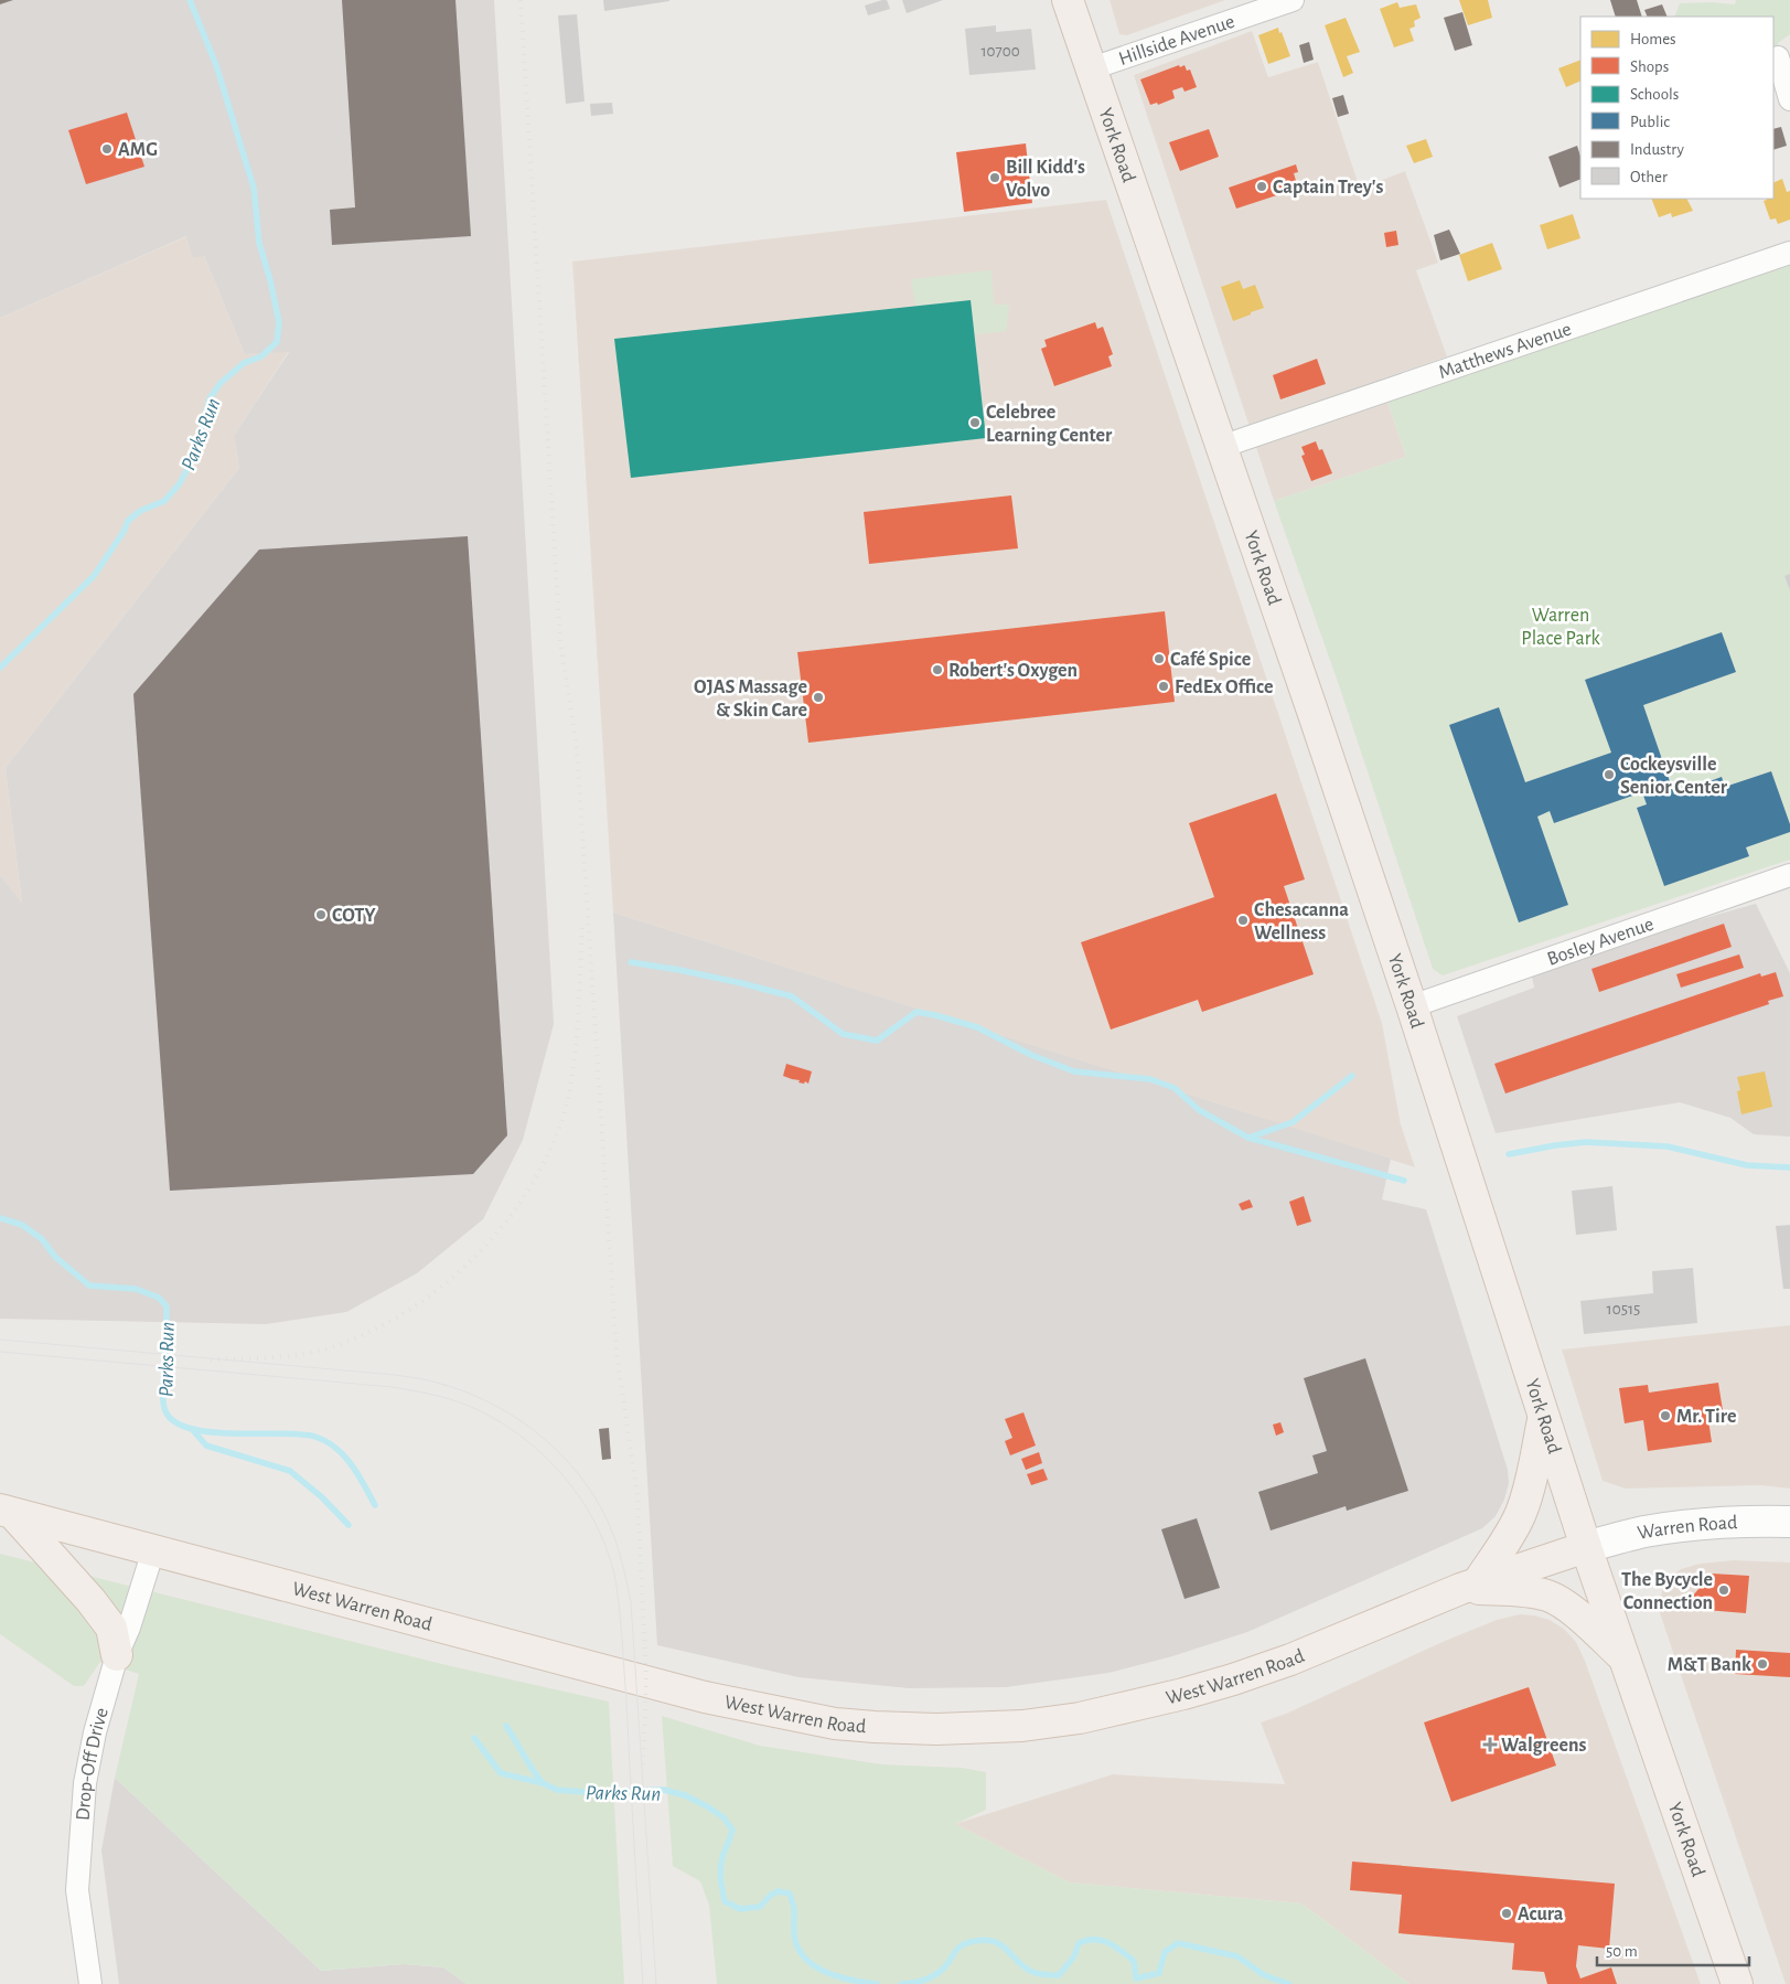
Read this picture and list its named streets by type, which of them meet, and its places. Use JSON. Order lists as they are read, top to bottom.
{
  "streets": {
    "main road": ["York Road", "West Warren Road"],
    "street": [
      "Hillside Avenue",
      "Matthews Avenue",
      "Bosley Avenue",
      "Warren Road",
      "Drop-Off Drive"
    ]
  },
  "crossings": [
    ["Hillside Avenue", "York Road"],
    ["York Road", "Matthews Avenue"],
    ["York Road", "Bosley Avenue"],
    ["York Road", "Warren Road"],
    ["York Road", "West Warren Road"],
    ["Warren Road", "West Warren Road"],
    ["West Warren Road", "Drop-Off Drive"]
  ],
  "water": ["Parks Run"],
  "parks": ["Warren Place Park"],
  "places": {
    "other": [
      "AMG",
      "Bill Kidd's Volvo",
      "Captain Trey's",
      "Celebree Learning Center",
      "Café Spice",
      "Robert's Oxygen",
      "FedEx Office",
      "OJAS Massage & Skin Care",
      "Cockeysville Senior Center",
      "COTY",
      "Chesacanna Wellness",
      "Mr. Tire",
      "The Bycycle Connection",
      "M&T Bank",
      "Acura"
    ],
    "health": ["Walgreens"]
  },
  "house_numbers": ["10700", "10515"],
  "legend": [
    "Homes",
    "Shops",
    "Schools",
    "Public",
    "Industry",
    "Other"
  ],
  "scale_bar": "50 m"
}
